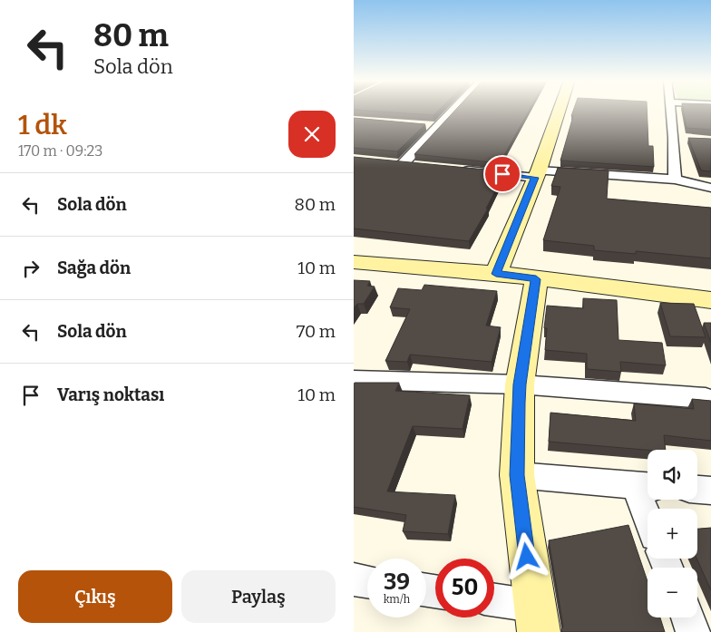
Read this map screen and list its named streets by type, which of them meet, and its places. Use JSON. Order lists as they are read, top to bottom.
{
  "page": {
    "turn": ["80 m", "Sola dön"],
    "heading": ["1 dk", "170 m · 09:23"],
    "list": [
      {
        "name": "Sola dön",
        "value": "80 m"
      },
      {
        "name": "Sağa dön",
        "value": "10 m"
      },
      {
        "name": "Sola dön",
        "value": "70 m"
      },
      {
        "name": "Varış noktası",
        "value": "10 m"
      }
    ],
    "map_buttons": ["+", "−"],
    "speed": "39 km/h",
    "limit": "50",
    "buttons": ["Çıkış", "Paylaş"]
  }
}
